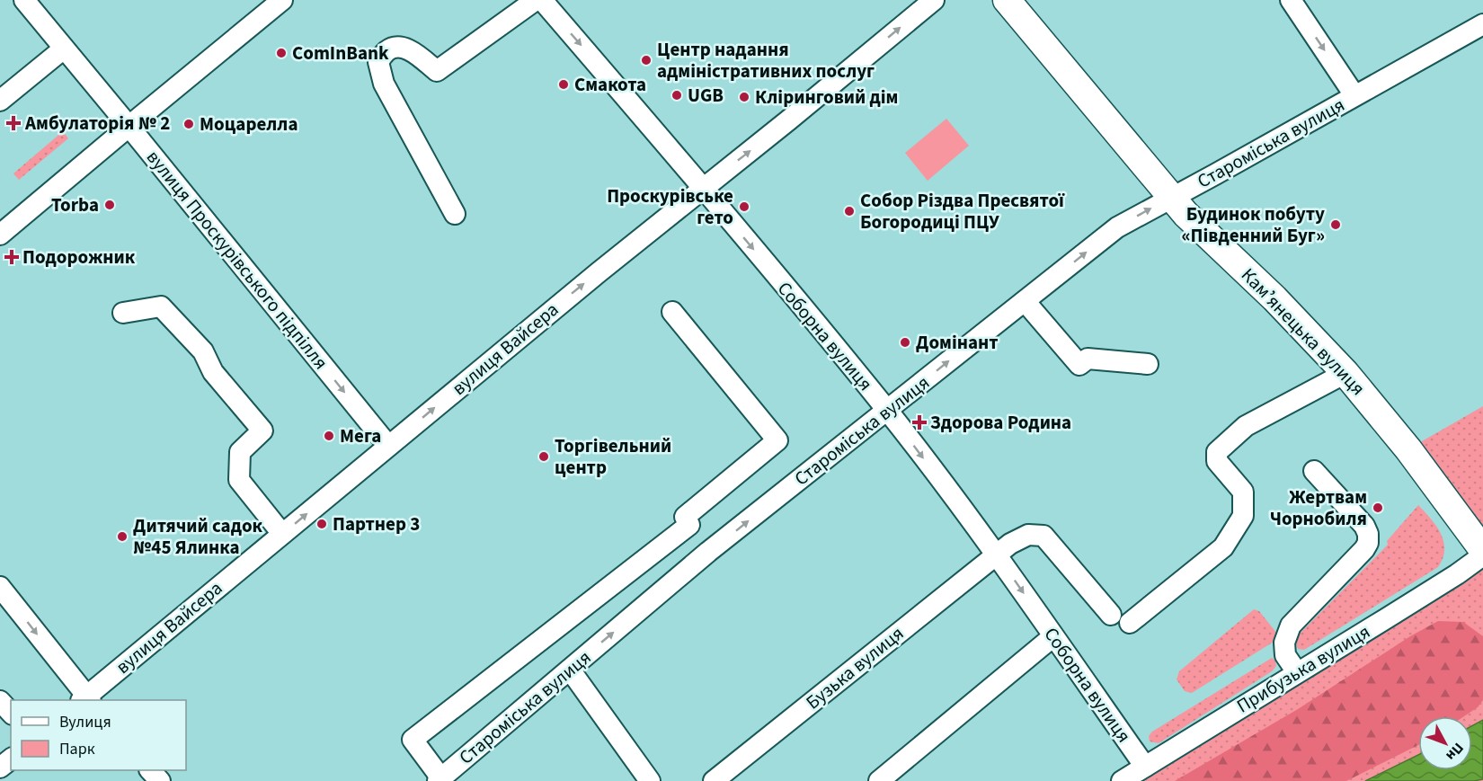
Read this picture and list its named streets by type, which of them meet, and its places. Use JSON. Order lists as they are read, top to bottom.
{
  "streets": {
    "main road": ["Камʼянецька вулиця"],
    "street": [
      "Староміська вулиця",
      "вулиця Проскурівського підпілля",
      "Соборна вулиця",
      "вулиця Вайсера",
      "Бузька вулиця",
      "Прибузька вулиця"
    ]
  },
  "crossings": [
    ["Староміська вулиця", "Камʼянецька вулиця"],
    ["Староміська вулиця", "Соборна вулиця"],
    ["вулиця Проскурівського підпілля", "вулиця Вайсера"],
    ["Соборна вулиця", "вулиця Вайсера"],
    ["Соборна вулиця", "Бузька вулиця"],
    ["Соборна вулиця", "Прибузька вулиця"]
  ],
  "one_way": [
    "Староміська вулиця",
    "вулиця Проскурівського підпілля",
    "Соборна вулиця",
    "вулиця Вайсера"
  ],
  "places": {
    "other": [
      "ComInBank",
      "Центр надання адміністративних послуг",
      "Смакота",
      "UGB",
      "Кліринговий дім",
      "Моцарелла",
      "Torba",
      "Проскурівське гето",
      "Собор Різдва Пресвятої Богородиці ПЦУ",
      "Будинок побуту «Південний Буг»",
      "Домінант",
      "Мега",
      "Торгівельний центр",
      "Жертвам Чорнобиля",
      "Партнер 3",
      "Дитячий садок №45 Ялинка"
    ],
    "health": ["Амбулаторія № 2", "Подорожник", "Здорова Родина"]
  },
  "legend": ["Вулиця", "Парк"],
  "north": "bottom right"
}
